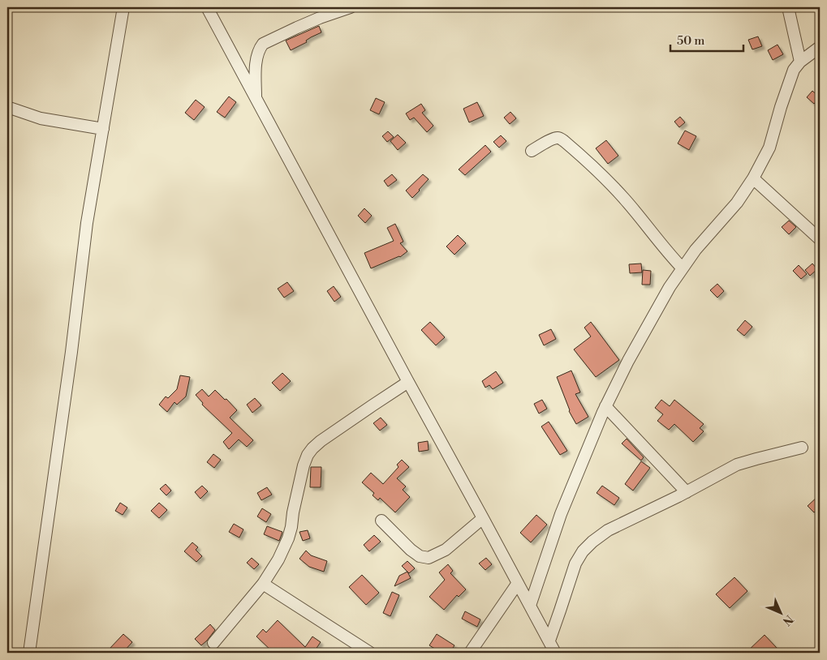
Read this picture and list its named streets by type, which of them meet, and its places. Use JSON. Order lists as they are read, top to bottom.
{
  "scale_bar": "50 m",
  "north": "bottom right"
}
